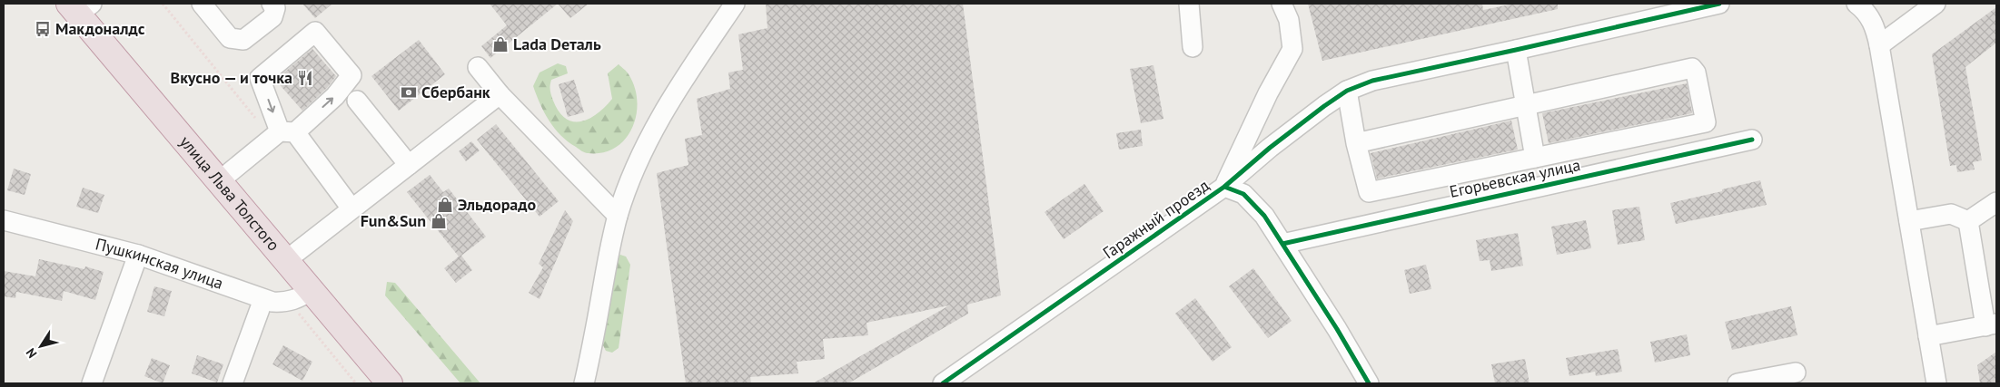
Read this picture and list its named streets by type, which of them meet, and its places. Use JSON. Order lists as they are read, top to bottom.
{
  "streets": {
    "highway": ["улица Льва Толстого"],
    "street": ["Егорьевская улица", "Гаражный проезд", "Пушкинская улица"]
  },
  "crossings": [
    ["Егорьевская улица", "Гаражный проезд"],
    ["улица Льва Толстого", "Пушкинская улица"]
  ],
  "places": {
    "bus stop": ["Макдоналдс"],
    "shop": ["Lada Dеталь", "Эльдорадо", "Fun&Sun"],
    "restaurant": ["Вкусно — и точка"],
    "bank": ["Сбербанк"]
  },
  "north": "bottom left"
}
